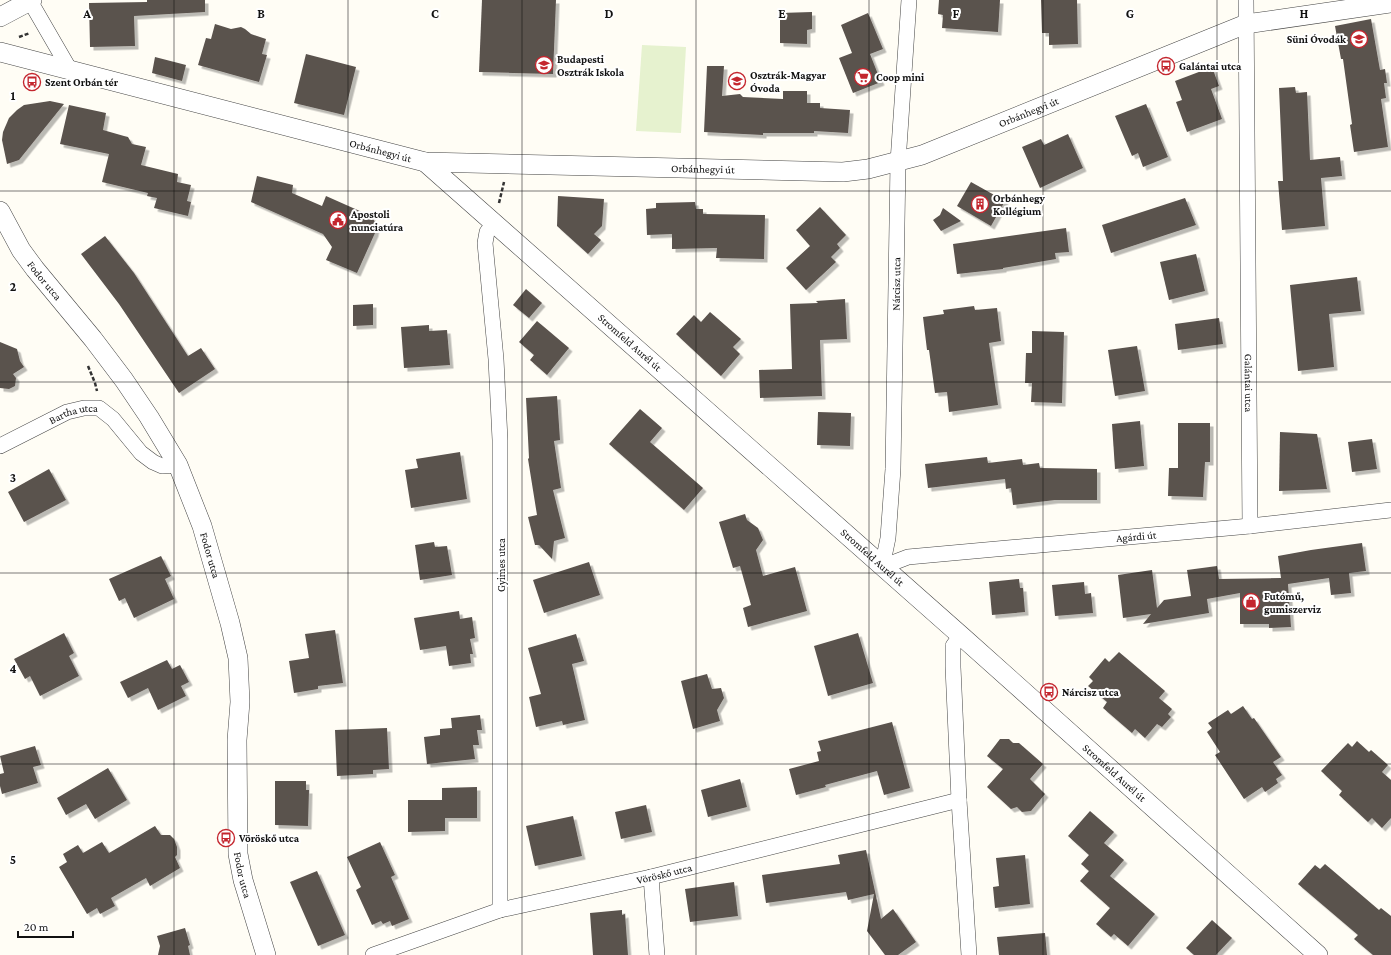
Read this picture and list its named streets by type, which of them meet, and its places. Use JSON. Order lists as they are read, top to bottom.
{
  "streets": {
    "street": [
      "Orbánhegyi út",
      "Fodor utca",
      "Nárcisz utca",
      "Stromfeld Aurél út",
      "Galántai utca",
      "Bartha utca",
      "Agárdi út",
      "Gyimes utca",
      "Vöröskő utca"
    ]
  },
  "crossings": [
    ["Orbánhegyi út", "Nárcisz utca"],
    ["Orbánhegyi út", "Stromfeld Aurél út"],
    ["Orbánhegyi út", "Galántai utca"],
    ["Fodor utca", "Bartha utca"],
    ["Nárcisz utca", "Stromfeld Aurél út"],
    ["Nárcisz utca", "Agárdi út"],
    ["Stromfeld Aurél út", "Agárdi út"],
    ["Stromfeld Aurél út", "Gyimes utca"],
    ["Galántai utca", "Agárdi út"],
    ["Gyimes utca", "Vöröskő utca"]
  ],
  "places": {
    "school or university": ["Süni Óvodák", "Budapesti Osztrák Iskola", "Osztrák-Magyar Óvoda"],
    "bus stop": [
      "Galántai utca",
      "Szent Orbán tér",
      "Nárcisz utca",
      "Vöröskő utca"
    ],
    "supermarket": ["Coop mini"],
    "building": ["Orbánhegy Kollégium"],
    "public building": ["Apostoli nunciatúra"],
    "shop": ["Futómű, gumiszerviz"]
  },
  "scale_bar": "20 m",
  "grid": {
    "columns": [
      "A",
      "B",
      "C",
      "D",
      "E",
      "F",
      "G",
      "H"
    ],
    "rows": [
      "1",
      "2",
      "3",
      "4",
      "5"
    ]
  }
}
